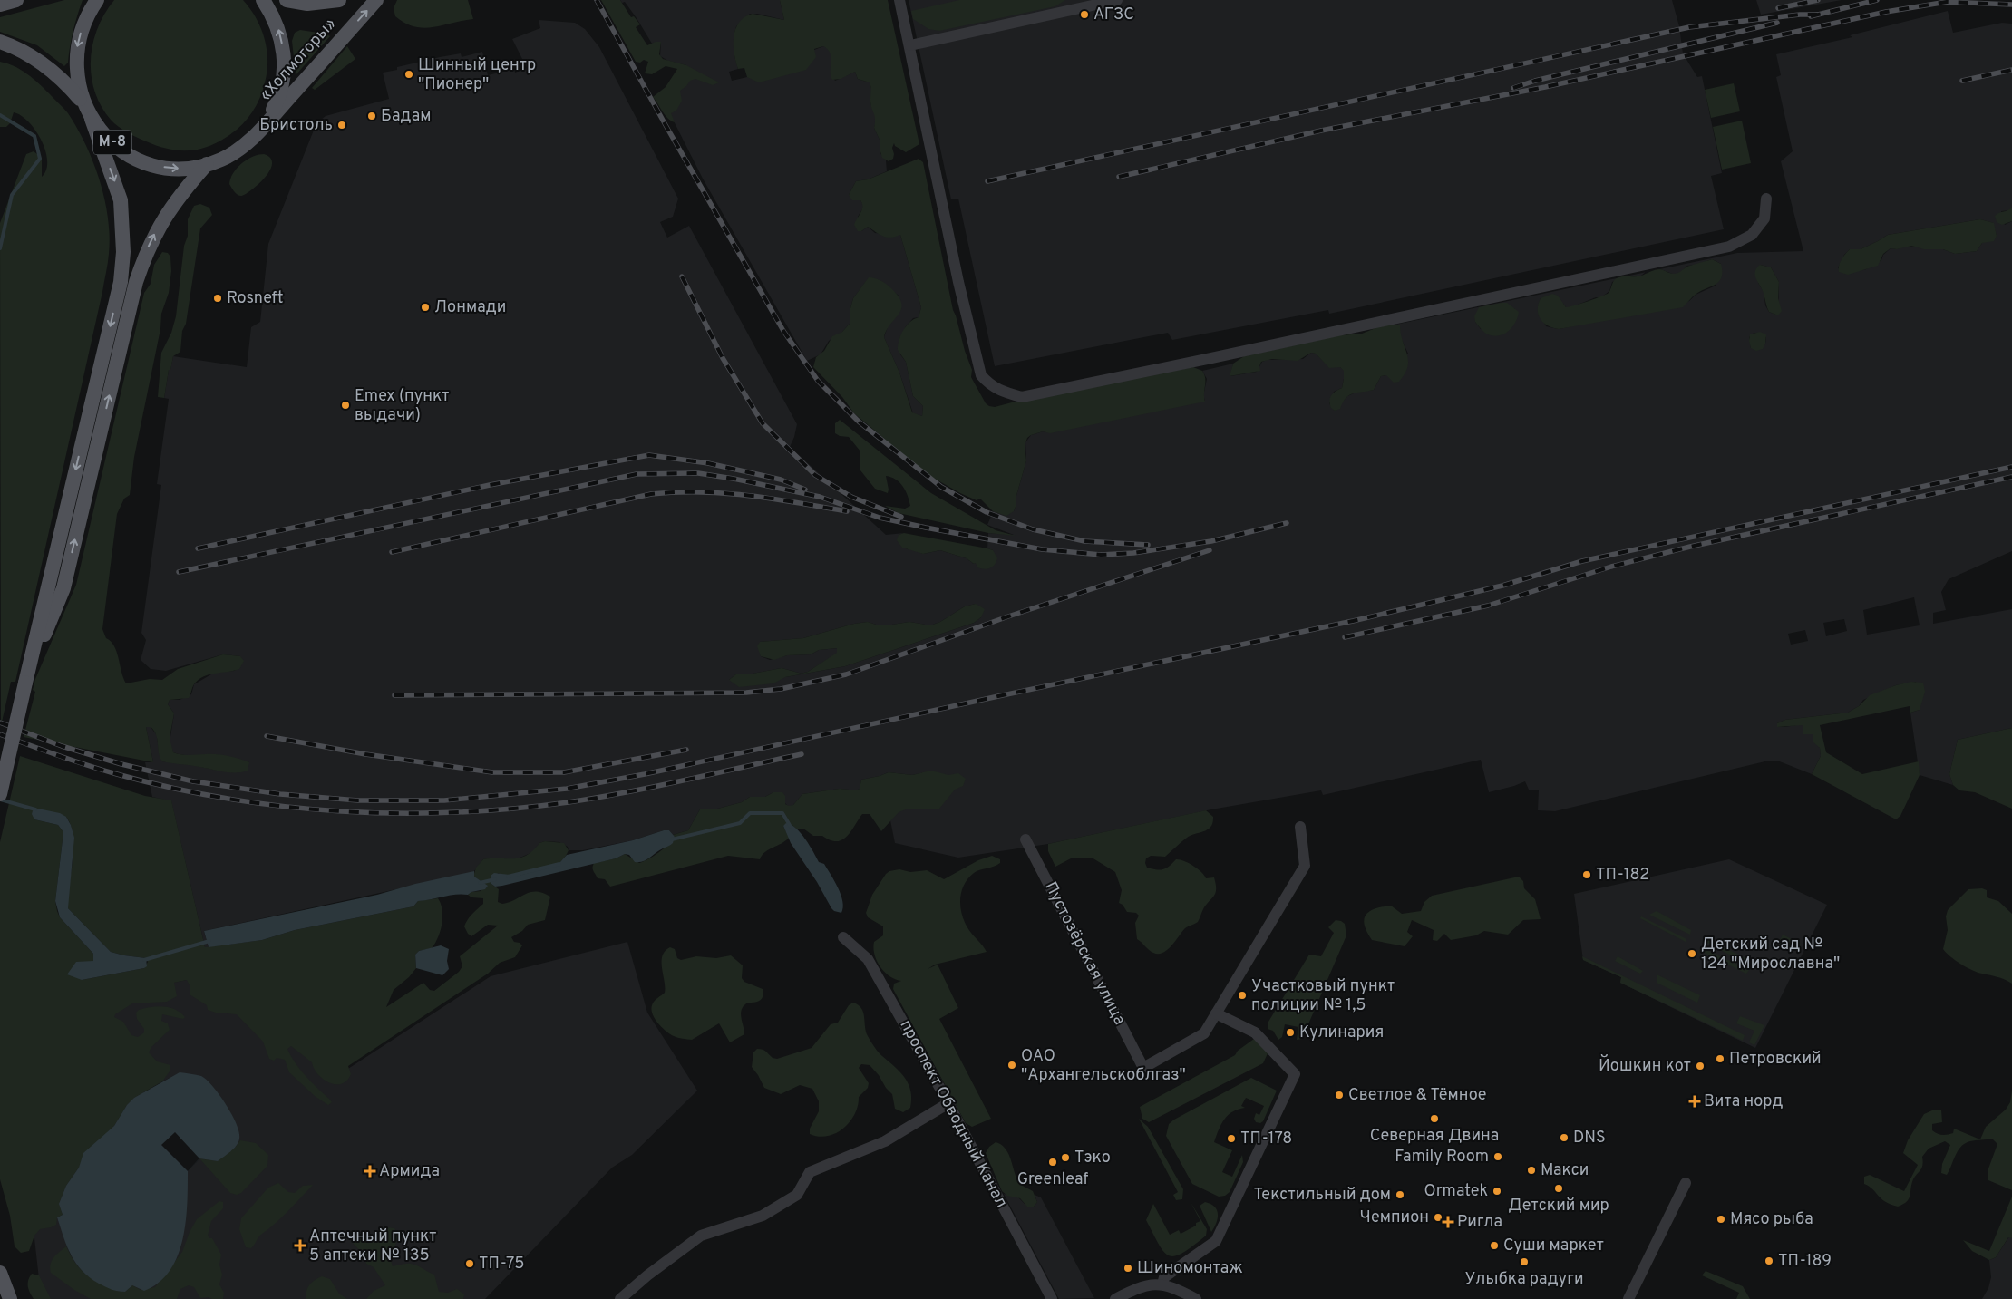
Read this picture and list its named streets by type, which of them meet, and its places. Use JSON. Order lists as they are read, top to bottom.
{
  "streets": {
    "main road": ["«Холмогоры»", "М-8"],
    "street": ["Пустозёрская улица", "проспект Обводный Канал"]
  },
  "places": {
    "other": [
      "АГЗС",
      "Шинный центр \"Пионер\"",
      "Бадам",
      "Бристоль",
      "Rosneft",
      "Лонмади",
      "Emex (пункт выдачи)",
      "ТП-182",
      "Детский сад № 124 \"Мирославна\"",
      "Участковый пункт полиции № 1,5",
      "Кулинария",
      "Петровский",
      "ОАО \"Архангельскоблгаз\"",
      "Йошкин кот",
      "Светлое & Тёмное",
      "Северная Двина",
      "DNS",
      "ТП-178",
      "Family Room",
      "Тэко",
      "Greenleaf",
      "Макси",
      "Детский мир",
      "Ormatek",
      "Текстильный дом",
      "Чемпион",
      "Мясо рыба",
      "Суши маркет",
      "ТП-189",
      "Улыбка радуги",
      "ТП-75",
      "Шиномонтаж"
    ],
    "health": [
      "Вита норд",
      "Армида",
      "Ригла",
      "Аптечный пункт 5 аптеки № 135"
    ]
  }
}
